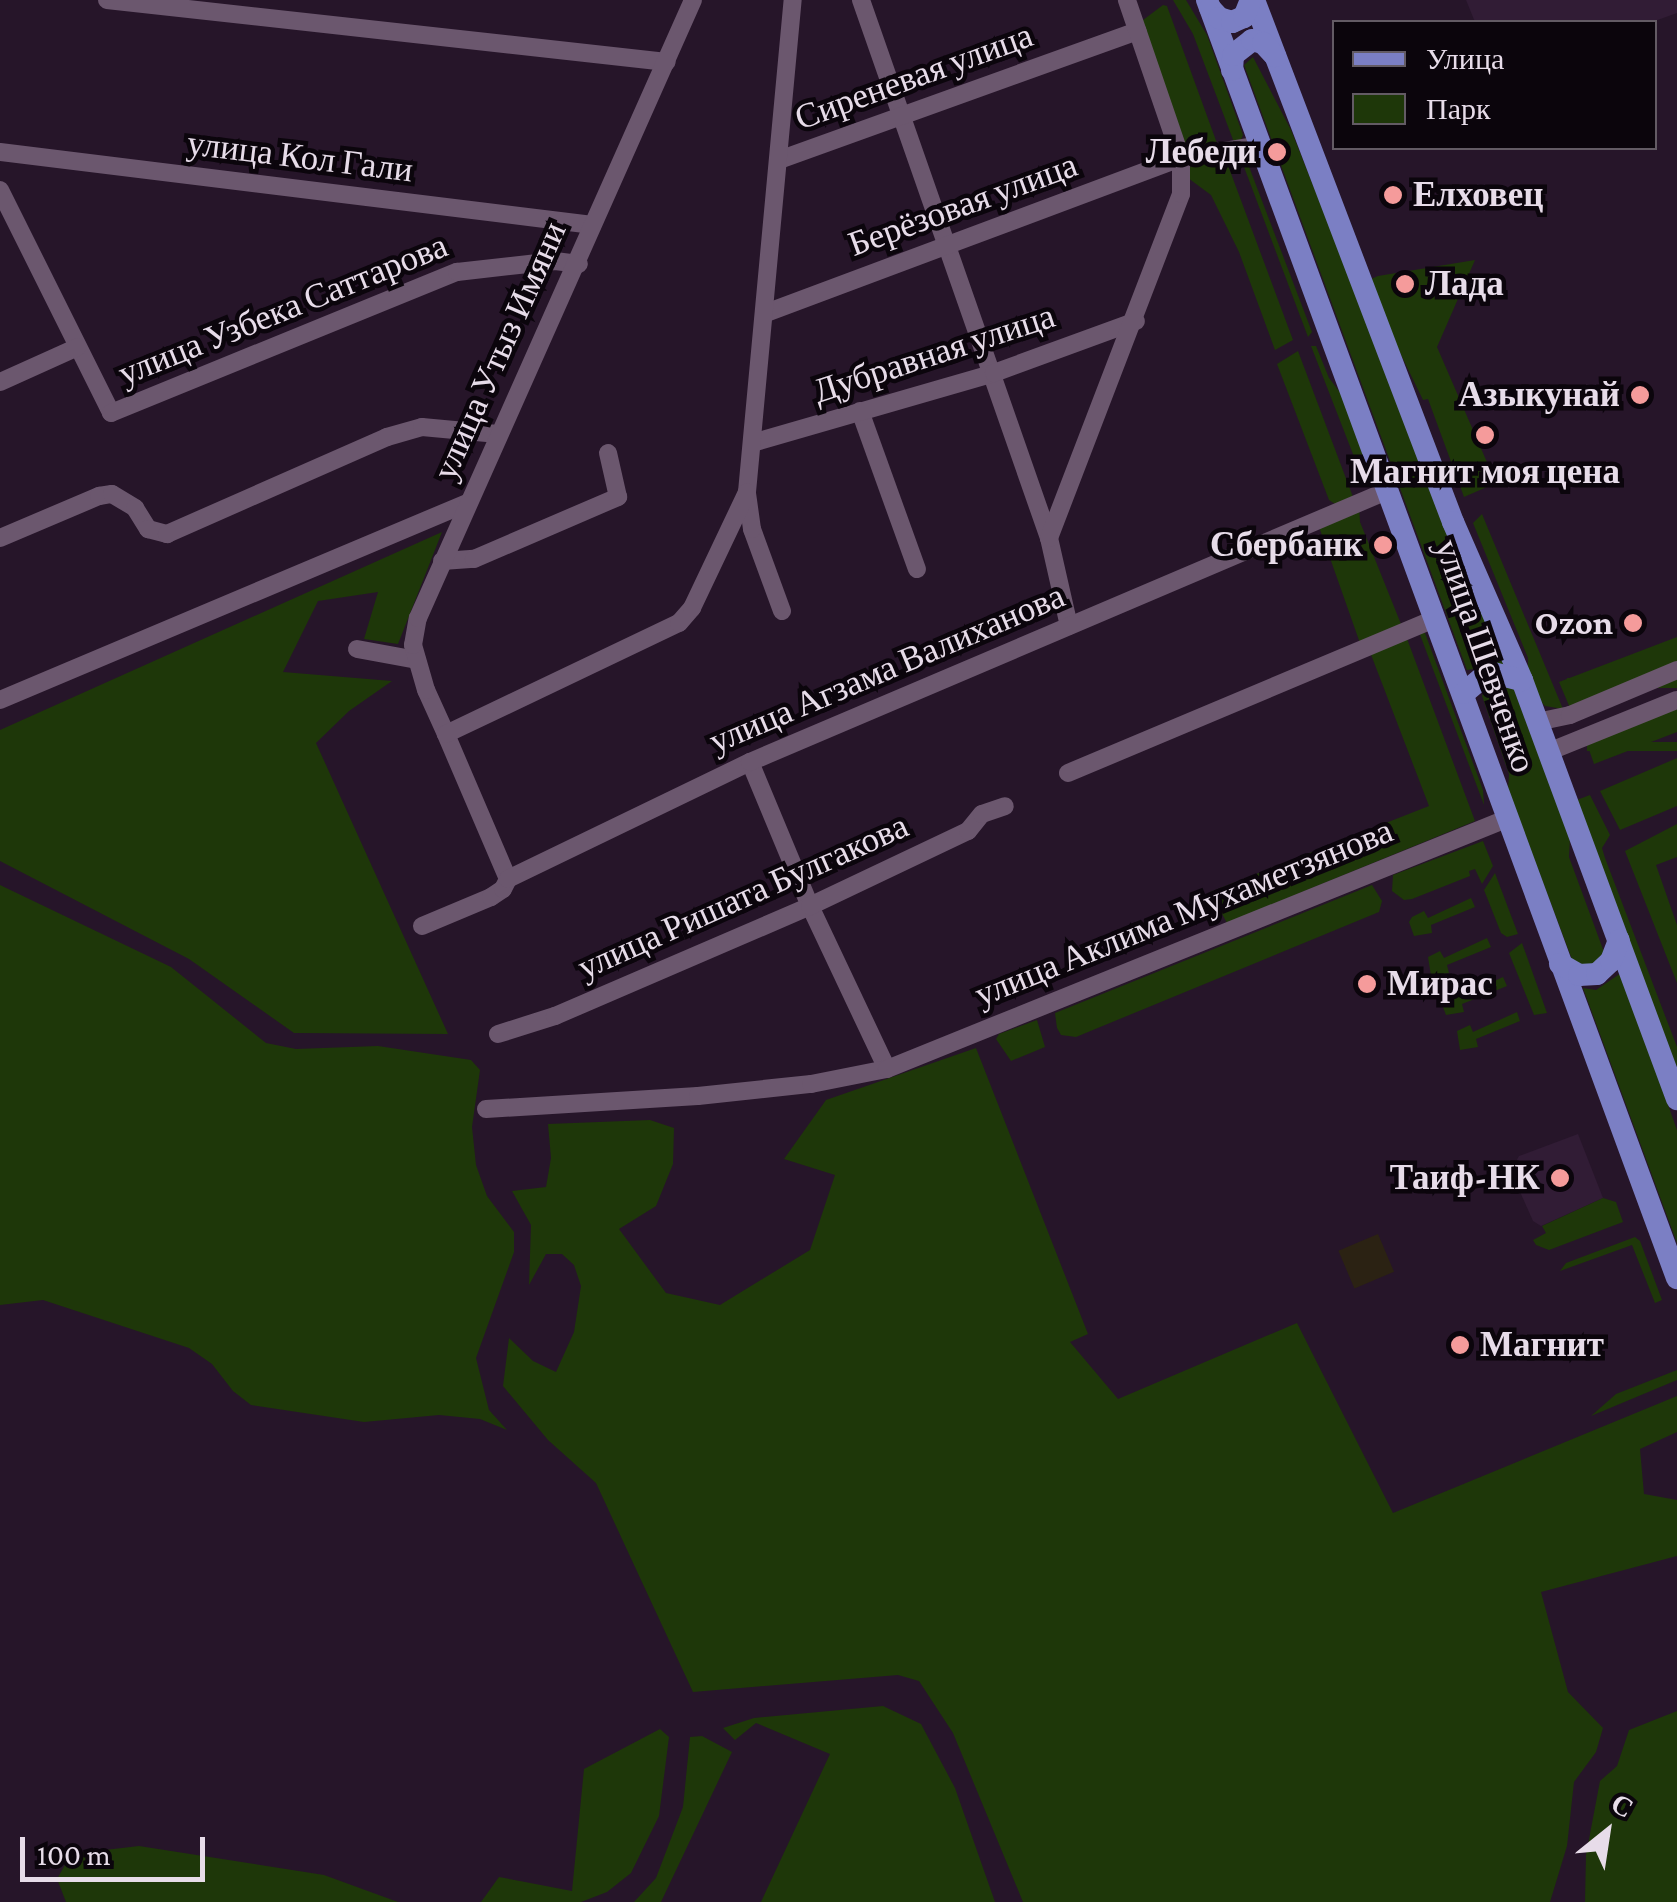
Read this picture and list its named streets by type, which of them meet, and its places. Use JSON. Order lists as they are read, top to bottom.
{
  "streets": {
    "main road": ["улица Шевченко"],
    "street": [
      "Сиреневая улица",
      "улица Кол Гали",
      "Берёзовая улица",
      "улица Узбека Саттарова",
      "улица Утыз Имяни",
      "Дубравная улица",
      "улица Агзама Валиханова",
      "улица Ришата Булгакова",
      "улица Аклима Мухаметзянова"
    ]
  },
  "crossings": [
    ["улица Кол Гали", "улица Утыз Имяни"],
    ["Берёзовая улица", "улица Шевченко"],
    ["улица Узбека Саттарова", "улица Утыз Имяни"],
    ["улица Утыз Имяни", "улица Агзама Валиханова"],
    ["улица Шевченко", "улица Агзама Валиханова"],
    ["улица Шевченко", "улица Аклима Мухаметзянова"]
  ],
  "places": [
    "Лебеди",
    "Елховец",
    "Лада",
    "Азыкунай",
    "Магнит моя цена",
    "Сбербанк",
    "Ozon",
    "Мирас",
    "Таиф-НК",
    "Магнит"
  ],
  "legend": ["Улица", "Парк"],
  "scale_bar": "100 m",
  "north": "top right"
}
